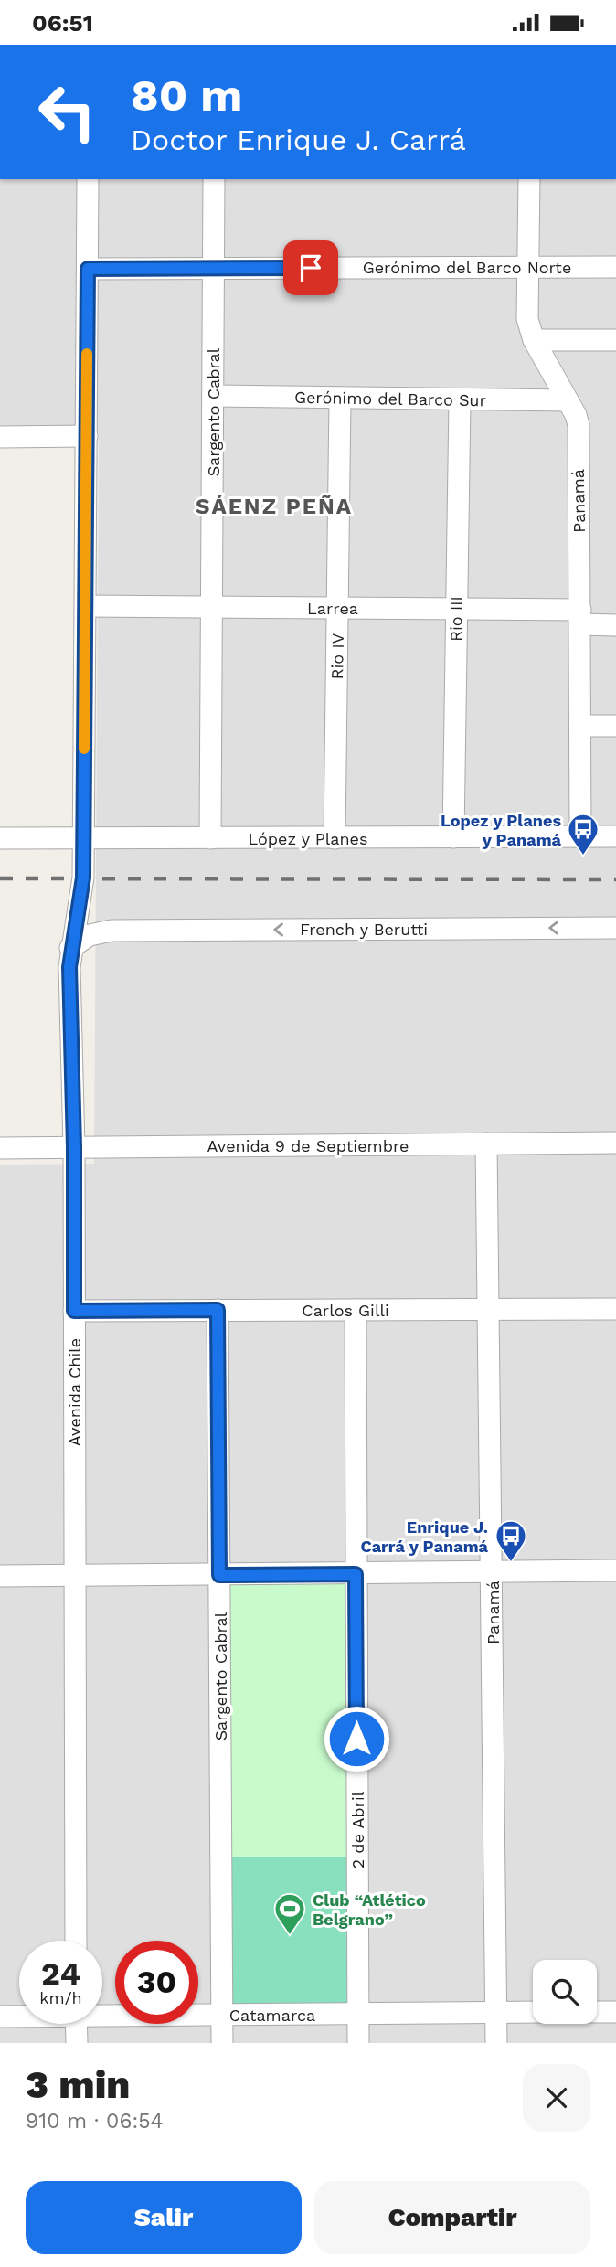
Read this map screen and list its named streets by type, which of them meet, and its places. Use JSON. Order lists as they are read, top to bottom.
{
  "streets": {
    "street": [
      "Gerónimo del Barco Norte",
      "Gerónimo del Barco Sur",
      "Sargento Cabral",
      "Panamá",
      "Larrea",
      "Rio III",
      "Rio IV",
      "López y Planes",
      "French y Berutti",
      "Avenida 9 de Septiembre",
      "Carlos Gilli",
      "Avenida Chile",
      "2 de Abril",
      "Catamarca"
    ]
  },
  "crossings": [
    ["Gerónimo del Barco Norte", "Sargento Cabral"],
    ["Gerónimo del Barco Norte", "Panamá"],
    ["Gerónimo del Barco Norte", "Avenida Chile"],
    ["Gerónimo del Barco Sur", "Sargento Cabral"],
    ["Gerónimo del Barco Sur", "Panamá"],
    ["Gerónimo del Barco Sur", "Rio III"],
    ["Gerónimo del Barco Sur", "Rio IV"],
    ["Sargento Cabral", "Larrea"],
    ["Sargento Cabral", "López y Planes"],
    ["Sargento Cabral", "Carlos Gilli"],
    ["Sargento Cabral", "Catamarca"],
    ["Panamá", "Larrea"],
    ["Panamá", "López y Planes"],
    ["Panamá", "Avenida 9 de Septiembre"],
    ["Panamá", "Carlos Gilli"],
    ["Panamá", "Catamarca"],
    ["Larrea", "Rio III"],
    ["Larrea", "Rio IV"],
    ["Larrea", "Avenida Chile"],
    ["Rio III", "López y Planes"],
    ["Rio IV", "López y Planes"],
    ["López y Planes", "Avenida Chile"],
    ["French y Berutti", "Avenida Chile"],
    ["Avenida 9 de Septiembre", "Avenida Chile"],
    ["Carlos Gilli", "Avenida Chile"],
    ["Carlos Gilli", "2 de Abril"],
    ["2 de Abril", "Catamarca"]
  ],
  "one_way": ["French y Berutti"],
  "districts": ["SÁENZ PEÑA"],
  "places": {
    "bus stop": ["Lopez y Planes y Panamá", "Enrique J. Carrá y Panamá"],
    "sports": ["Club “Atlético Belgrano”"]
  },
  "page": {
    "status": "06:51",
    "turn": ["80 m", "Doctor Enrique J. Carrá"],
    "speed": "24 km/h",
    "limit": "30",
    "heading": ["3 min", "910 m · 06:54"],
    "buttons": ["Salir", "Compartir"]
  }
}
